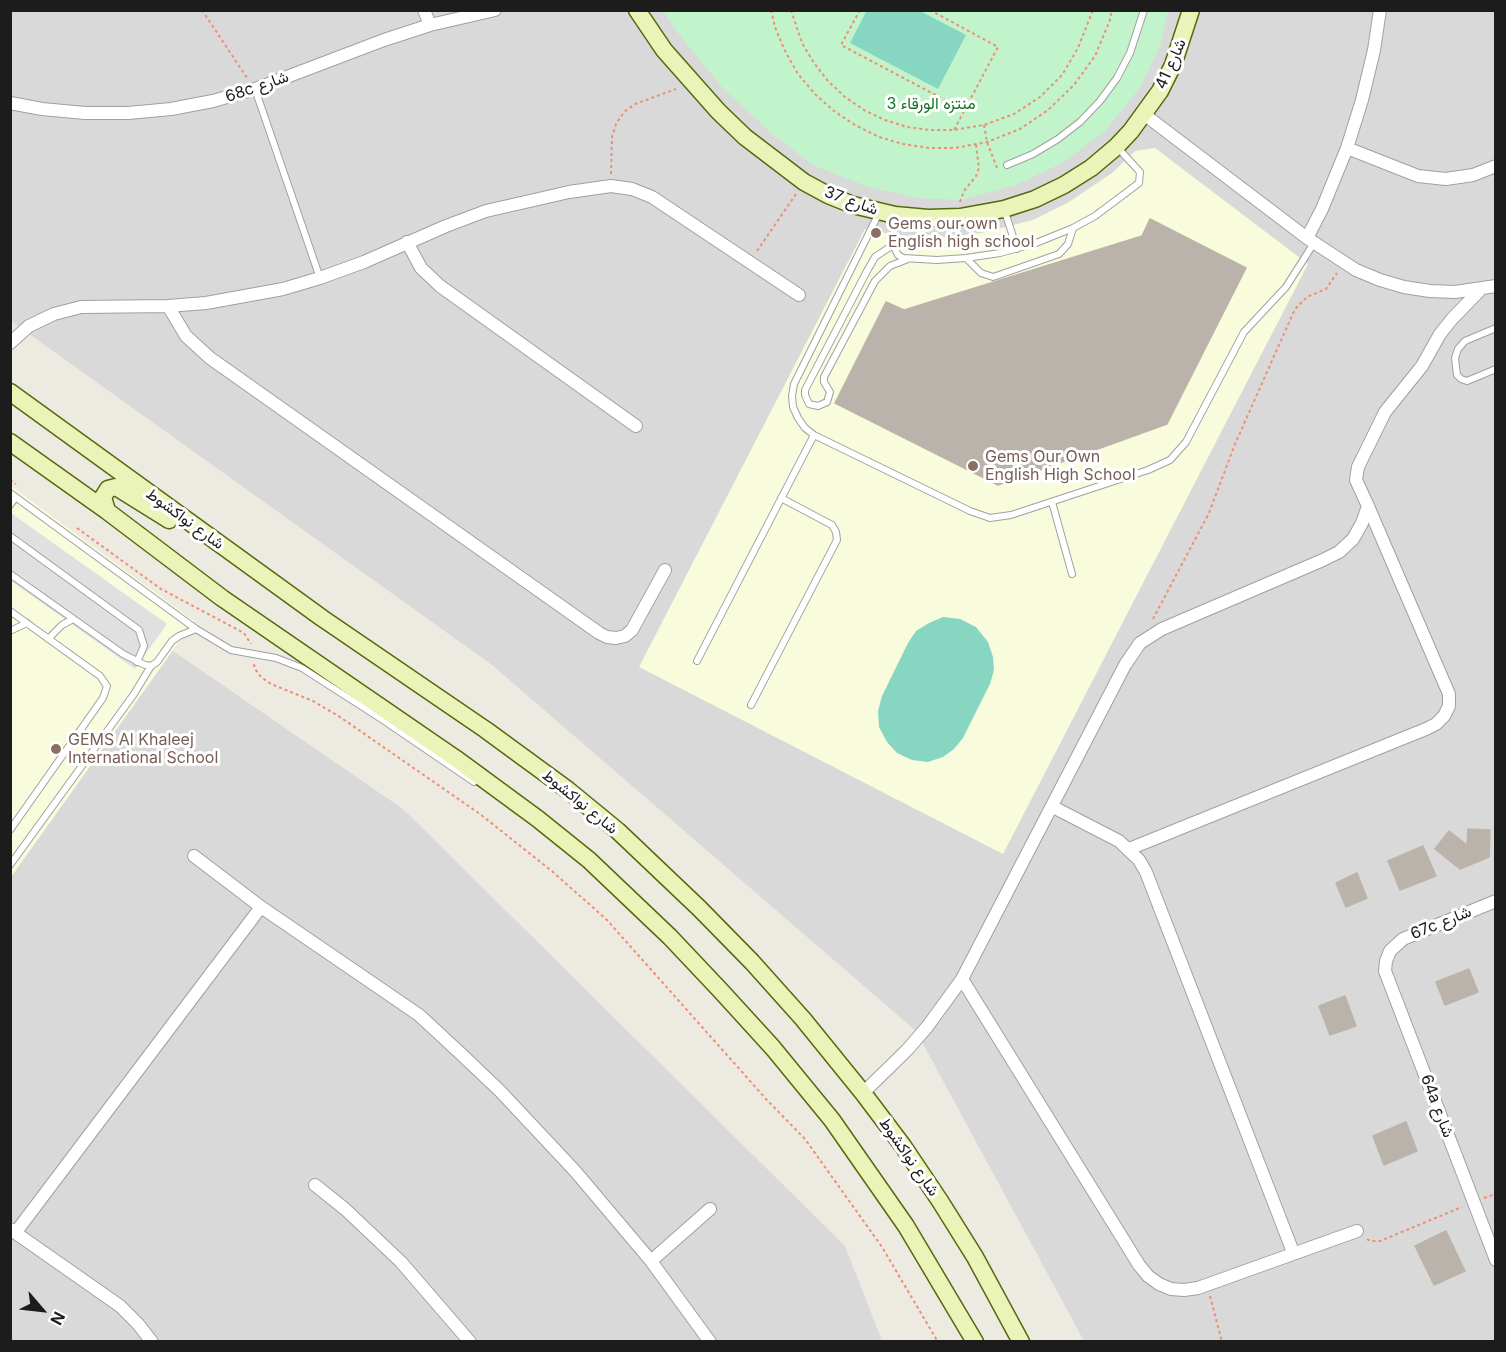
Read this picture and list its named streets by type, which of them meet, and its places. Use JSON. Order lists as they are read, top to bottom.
{
  "streets": {
    "street": [
      "شارع 41",
      "68c شارع",
      "شارع 37",
      "شارع نواكشوط",
      "67c شارع",
      "64a شارع"
    ]
  },
  "crossings": [
    ["شارع 41", "شارع 37"],
    ["67c شارع", "64a شارع"]
  ],
  "parks": ["منتزه الورقاء 3"],
  "places": ["Gems our own English high school", "Gems Our Own English High School", "GEMS Al Khaleej International School"],
  "north": "bottom right"
}
